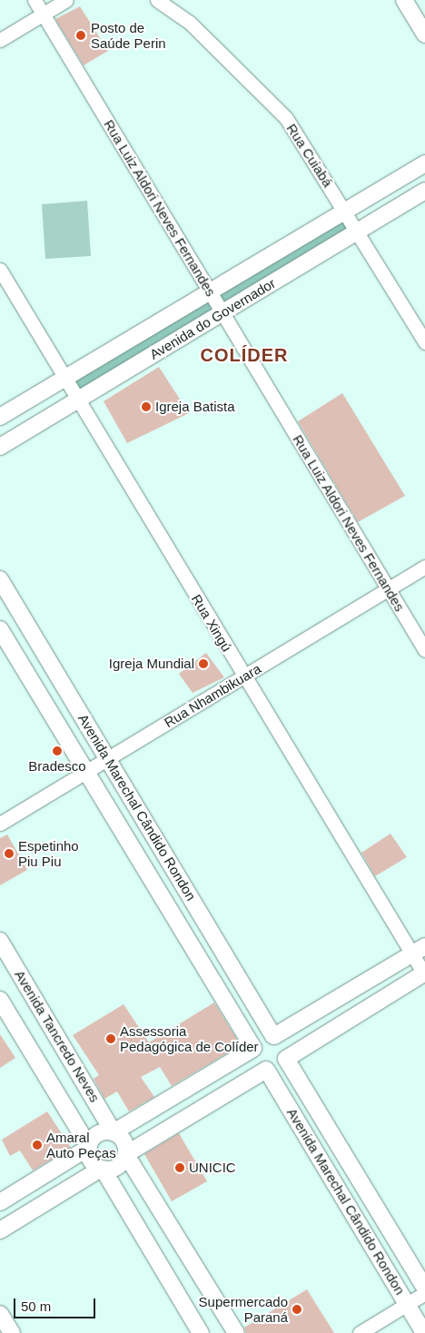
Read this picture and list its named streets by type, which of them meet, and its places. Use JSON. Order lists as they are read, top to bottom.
{
  "streets": {
    "street": [
      "Rua Cuiabá",
      "Rua Luiz Aldori Neves Fernandes",
      "Avenida do Governador",
      "Rua Xingú",
      "Rua Nhambikuara",
      "Avenida Marechal Cândido Rondon",
      "Avenida Tancredo Neves"
    ]
  },
  "crossings": [
    ["Rua Cuiabá", "Avenida do Governador"],
    ["Rua Luiz Aldori Neves Fernandes", "Avenida do Governador"],
    ["Rua Luiz Aldori Neves Fernandes", "Rua Nhambikuara"],
    ["Avenida do Governador", "Rua Xingú"],
    ["Rua Xingú", "Rua Nhambikuara"],
    ["Rua Nhambikuara", "Avenida Marechal Cândido Rondon"]
  ],
  "districts": ["COLÍDER"],
  "places": [
    "Posto de Saúde Perin",
    "Igreja Batista",
    "Igreja Mundial",
    "Bradesco",
    "Espetinho Piu Piu",
    "Assessoria Pedagógica de Colíder",
    "Amaral Auto Peças",
    "UNICIC",
    "Supermercado Paraná"
  ],
  "scale_bar": "50 m"
}
